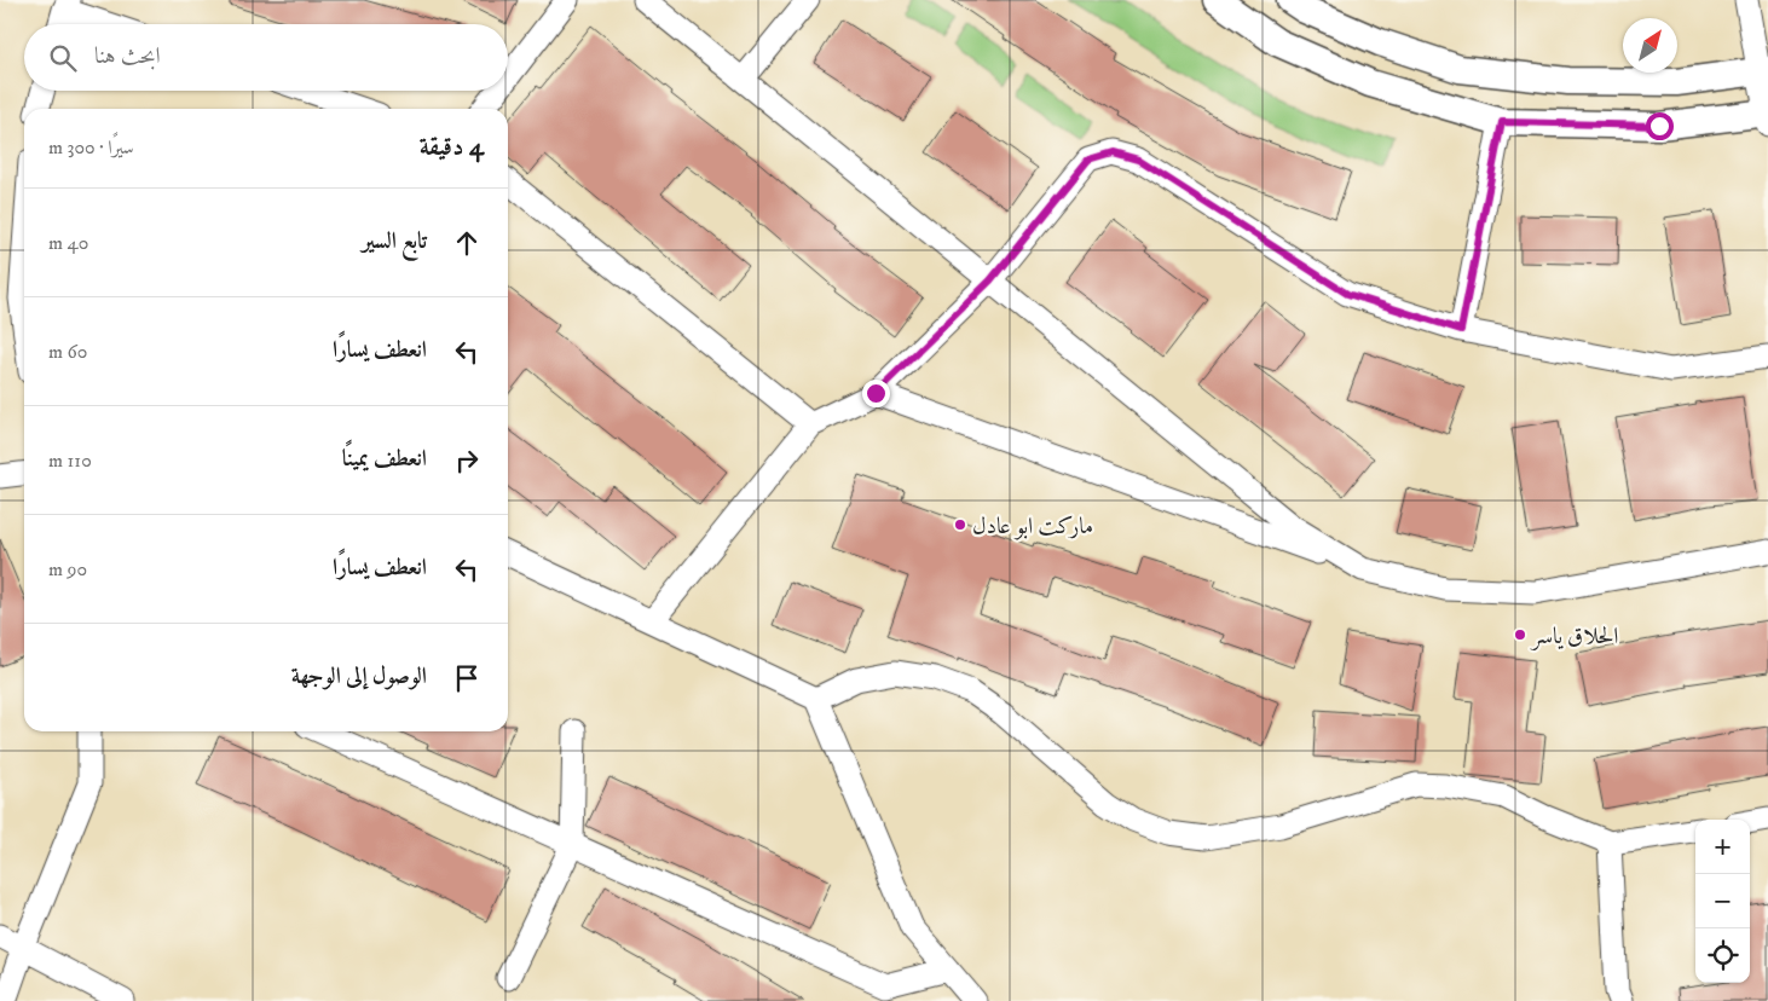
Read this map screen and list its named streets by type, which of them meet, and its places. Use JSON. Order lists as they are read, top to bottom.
{
  "places": ["ماركت ابو عادل", "الحلاق ياسر"],
  "north": "top right",
  "page": {
    "search": "ابحث هنا",
    "heading": ["4 دقيقة", "سيرًا · 300 m"],
    "list": [
      ["تابع السير", "40 m"],
      ["انعطف يسارًا", "60 m"],
      ["انعطف يمينًا", "110 m"],
      ["انعطف يسارًا", "90 m"],
      "الوصول إلى الوجهة"
    ],
    "map_buttons": ["+", "−"]
  }
}
